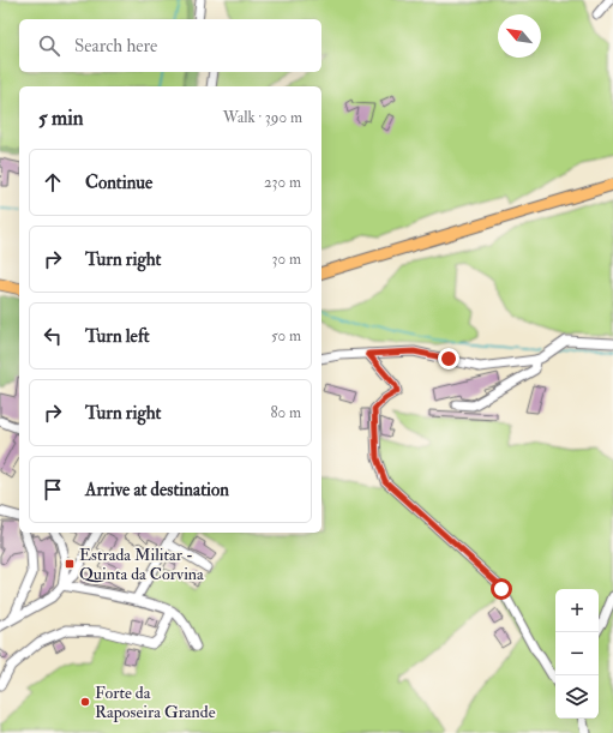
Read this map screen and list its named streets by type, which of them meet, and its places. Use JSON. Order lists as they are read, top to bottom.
{
  "places": {
    "transit": ["Estrada Militar - Quinta da Corvina"],
    "other": ["Forte da Raposeira Grande"]
  },
  "north": "top left",
  "page": {
    "search": "Search here",
    "heading": ["5 min", "Walk · 390 m"],
    "list": [
      ["Continue", "230 m"],
      ["Turn right", "30 m"],
      ["Turn left", "50 m"],
      ["Turn right", "80 m"],
      "Arrive at destination"
    ],
    "map_buttons": ["+", "−"]
  }
}
